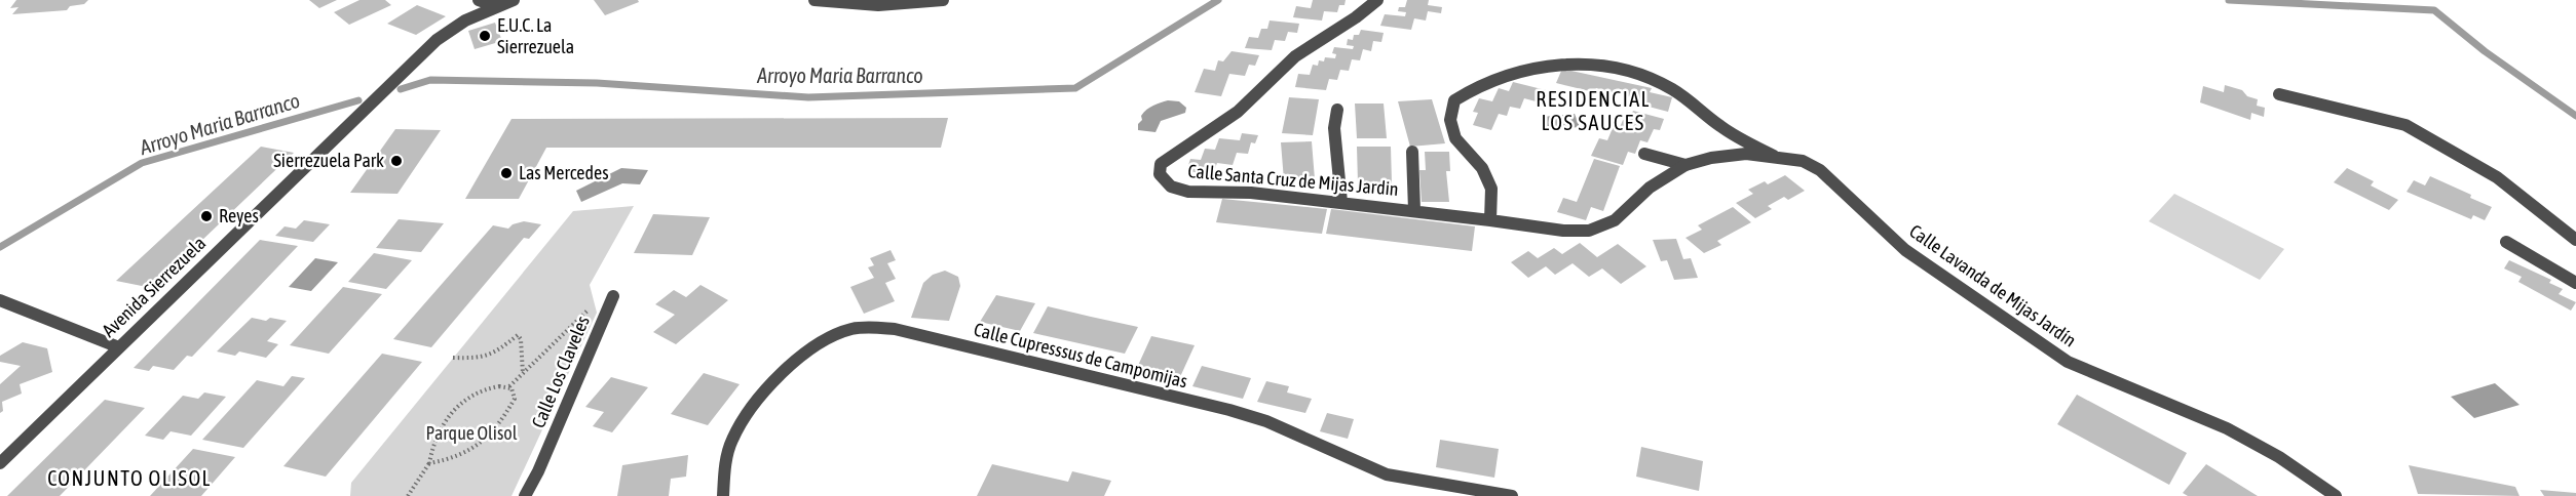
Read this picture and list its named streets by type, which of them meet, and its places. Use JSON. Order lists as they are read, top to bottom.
{
  "streets": {
    "street": [
      "Calle Santa Cruz de Mijas Jardin",
      "Calle Lavanda de Mijas Jardín",
      "Avenida Sierrezuela",
      "Calle Cupresssus de Campomijas",
      "Calle Los Claveles"
    ]
  },
  "crossings": [
    ["Calle Santa Cruz de Mijas Jardin", "Calle Lavanda de Mijas Jardín"]
  ],
  "districts": ["RESIDENCIAL LOS SAUCES", "CONJUNTO OLISOL"],
  "water": ["Arroyo Maria Barranco"],
  "parks": ["Parque Olisol"],
  "places": [
    "E.U.C. La Sierrezuela",
    "Sierrezuela Park",
    "Las Mercedes",
    "Reyes"
  ]
}
